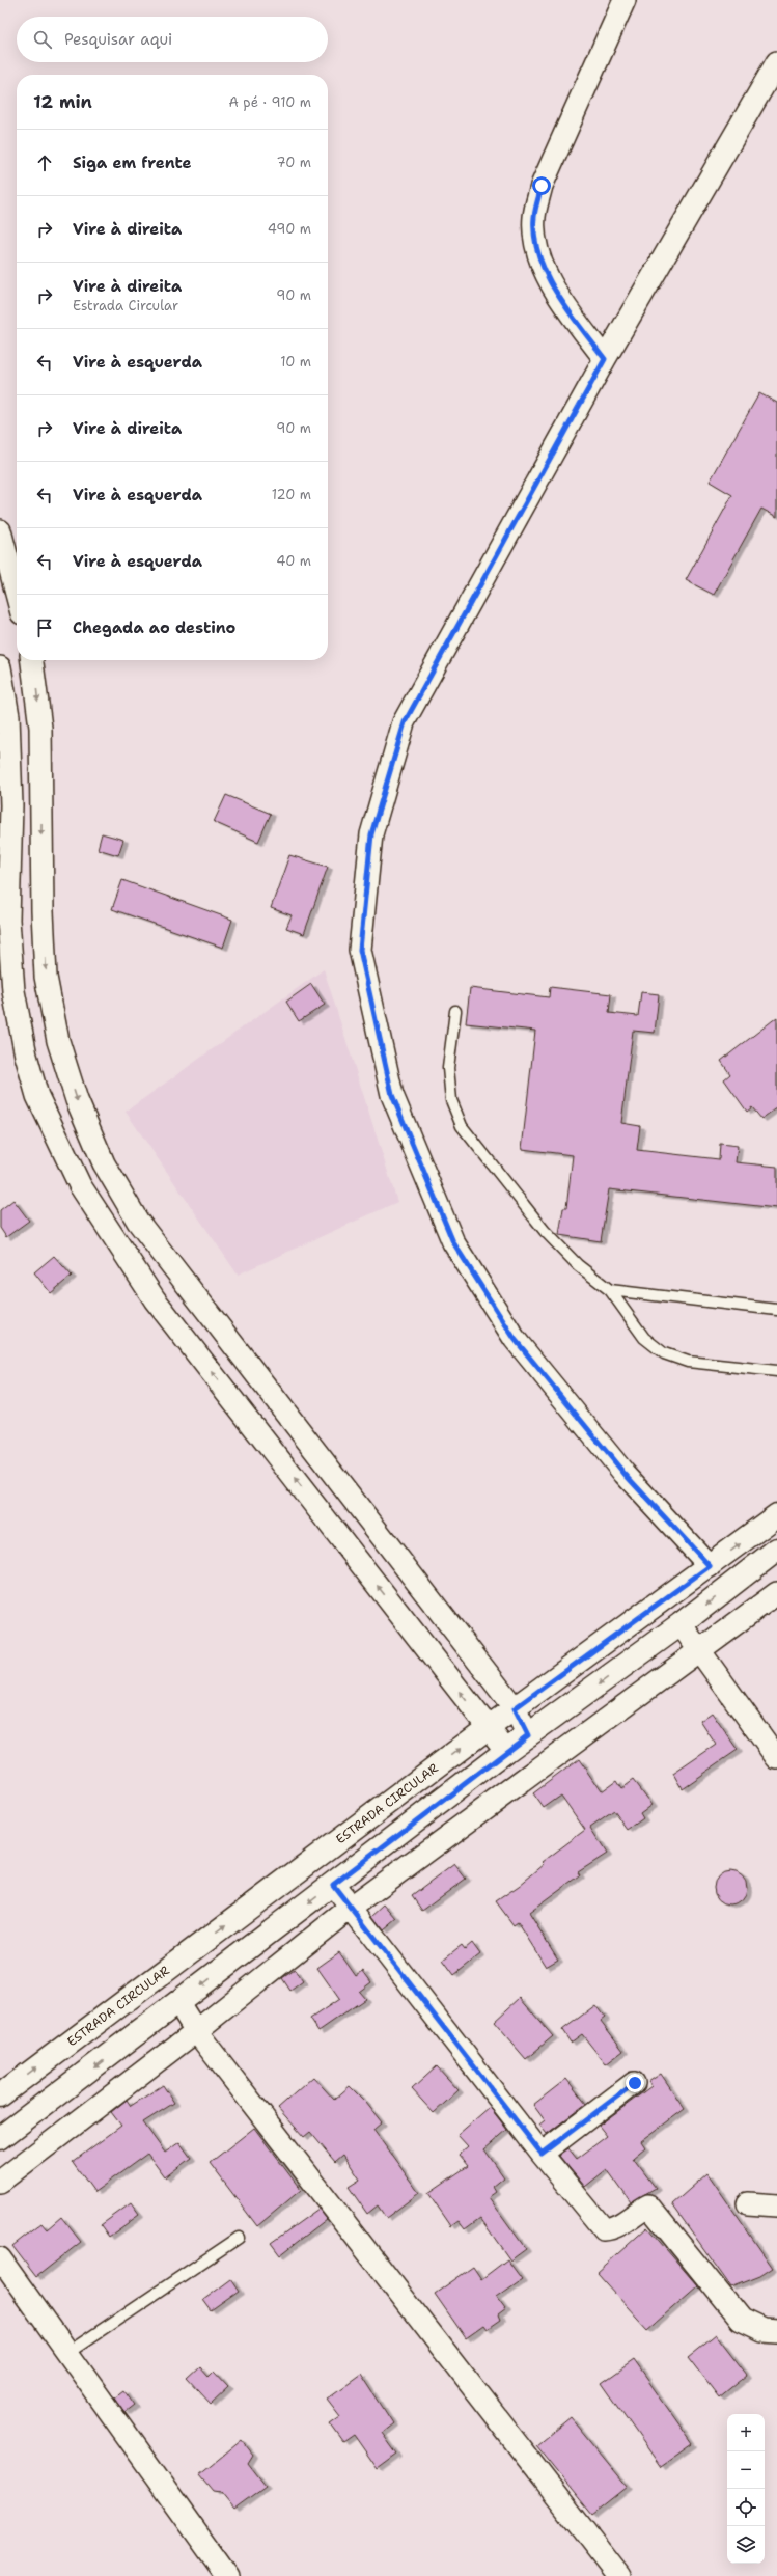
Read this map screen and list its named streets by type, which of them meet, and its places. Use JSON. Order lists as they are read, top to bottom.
{
  "streets": {
    "main road": ["ESTRADA CIRCULAR"]
  },
  "page": {
    "search": "Pesquisar aqui",
    "heading": ["12 min", "A pé · 910 m"],
    "list": [
      ["Siga em frente", "70 m"],
      ["Vire à direita", "490 m"],
      ["Vire à direita", "Estrada Circular", "90 m"],
      ["Vire à esquerda", "10 m"],
      ["Vire à direita", "90 m"],
      ["Vire à esquerda", "120 m"],
      ["Vire à esquerda", "40 m"],
      "Chegada ao destino"
    ],
    "map_buttons": ["+", "−"]
  }
}
